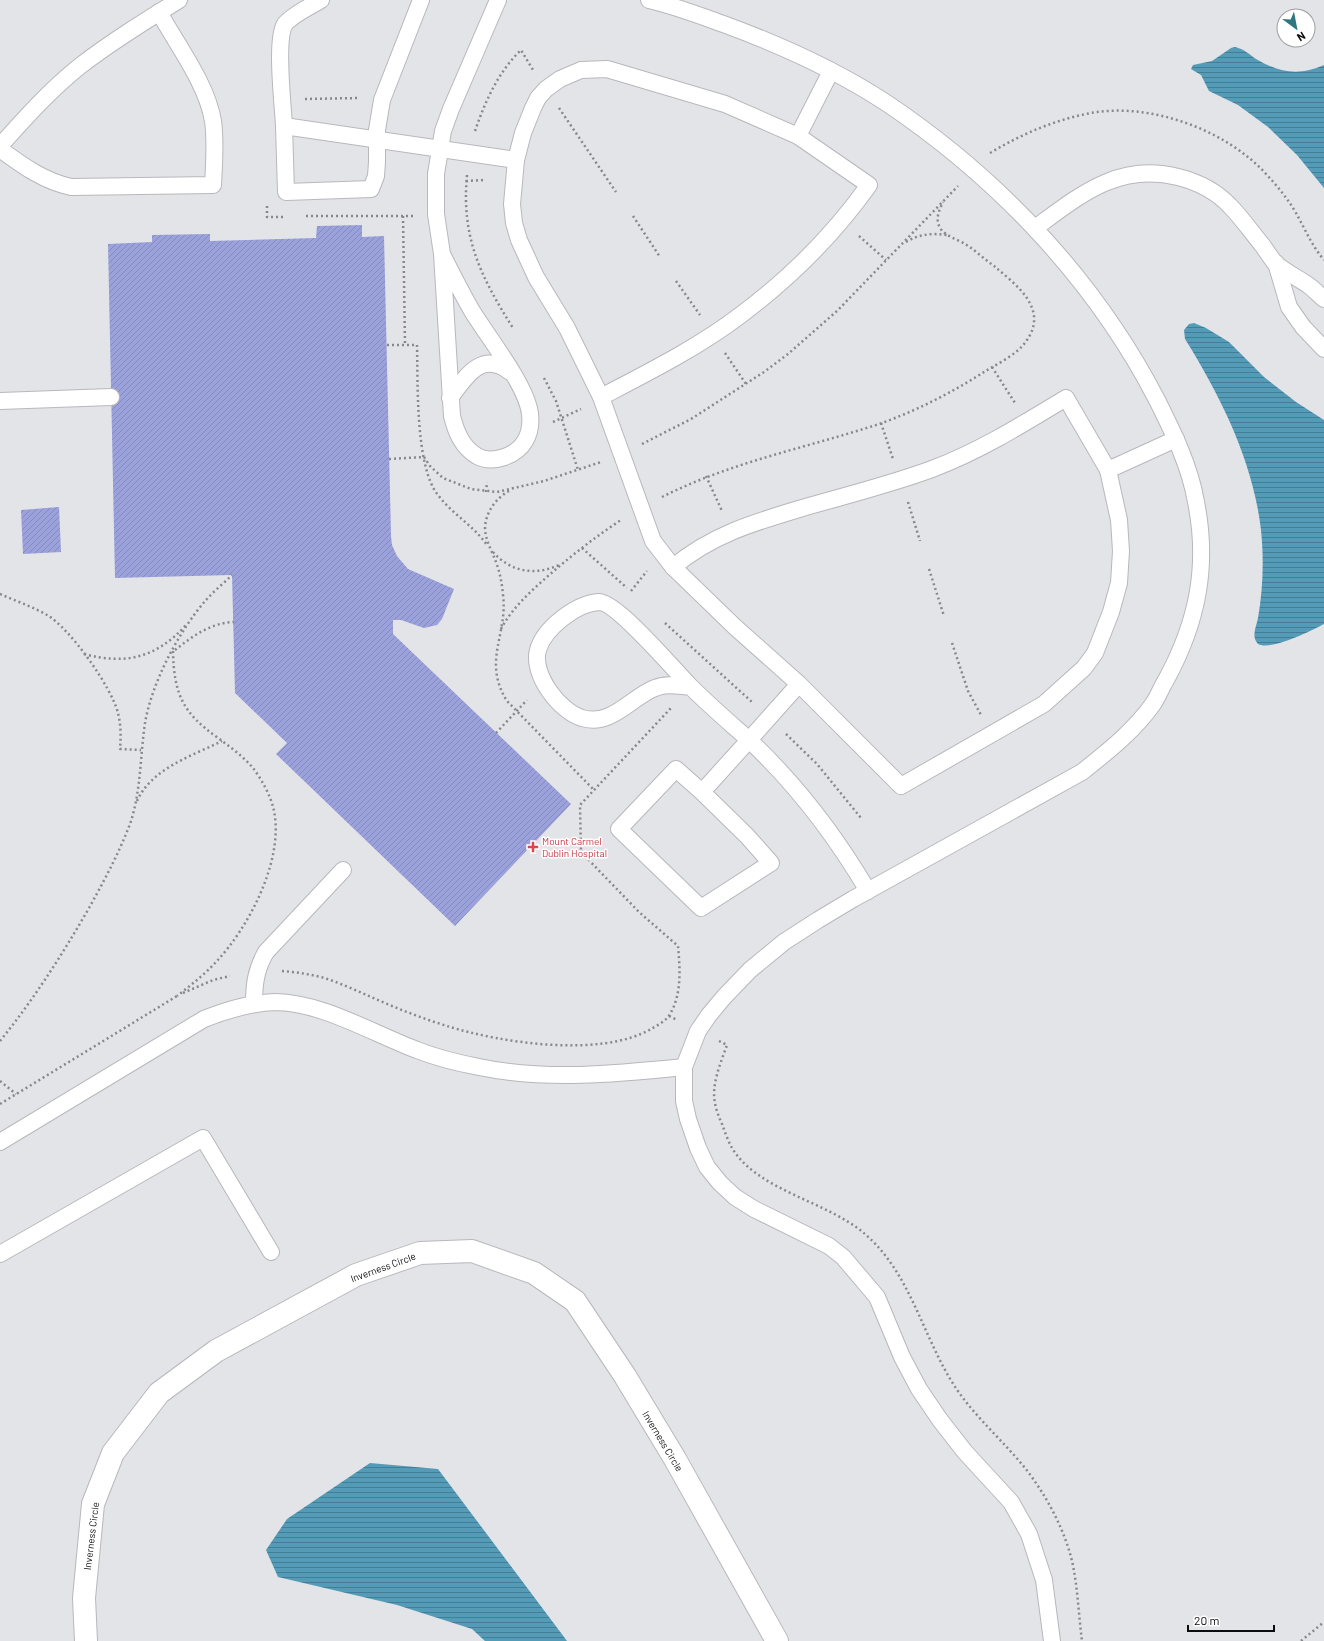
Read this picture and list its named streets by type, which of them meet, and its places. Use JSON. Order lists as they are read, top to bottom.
{
  "streets": {
    "street": ["Inverness Circle"]
  },
  "places": {
    "health": ["Mount Carmel Dublin Hospital"]
  },
  "scale_bar": "20 m",
  "north": "bottom right"
}
